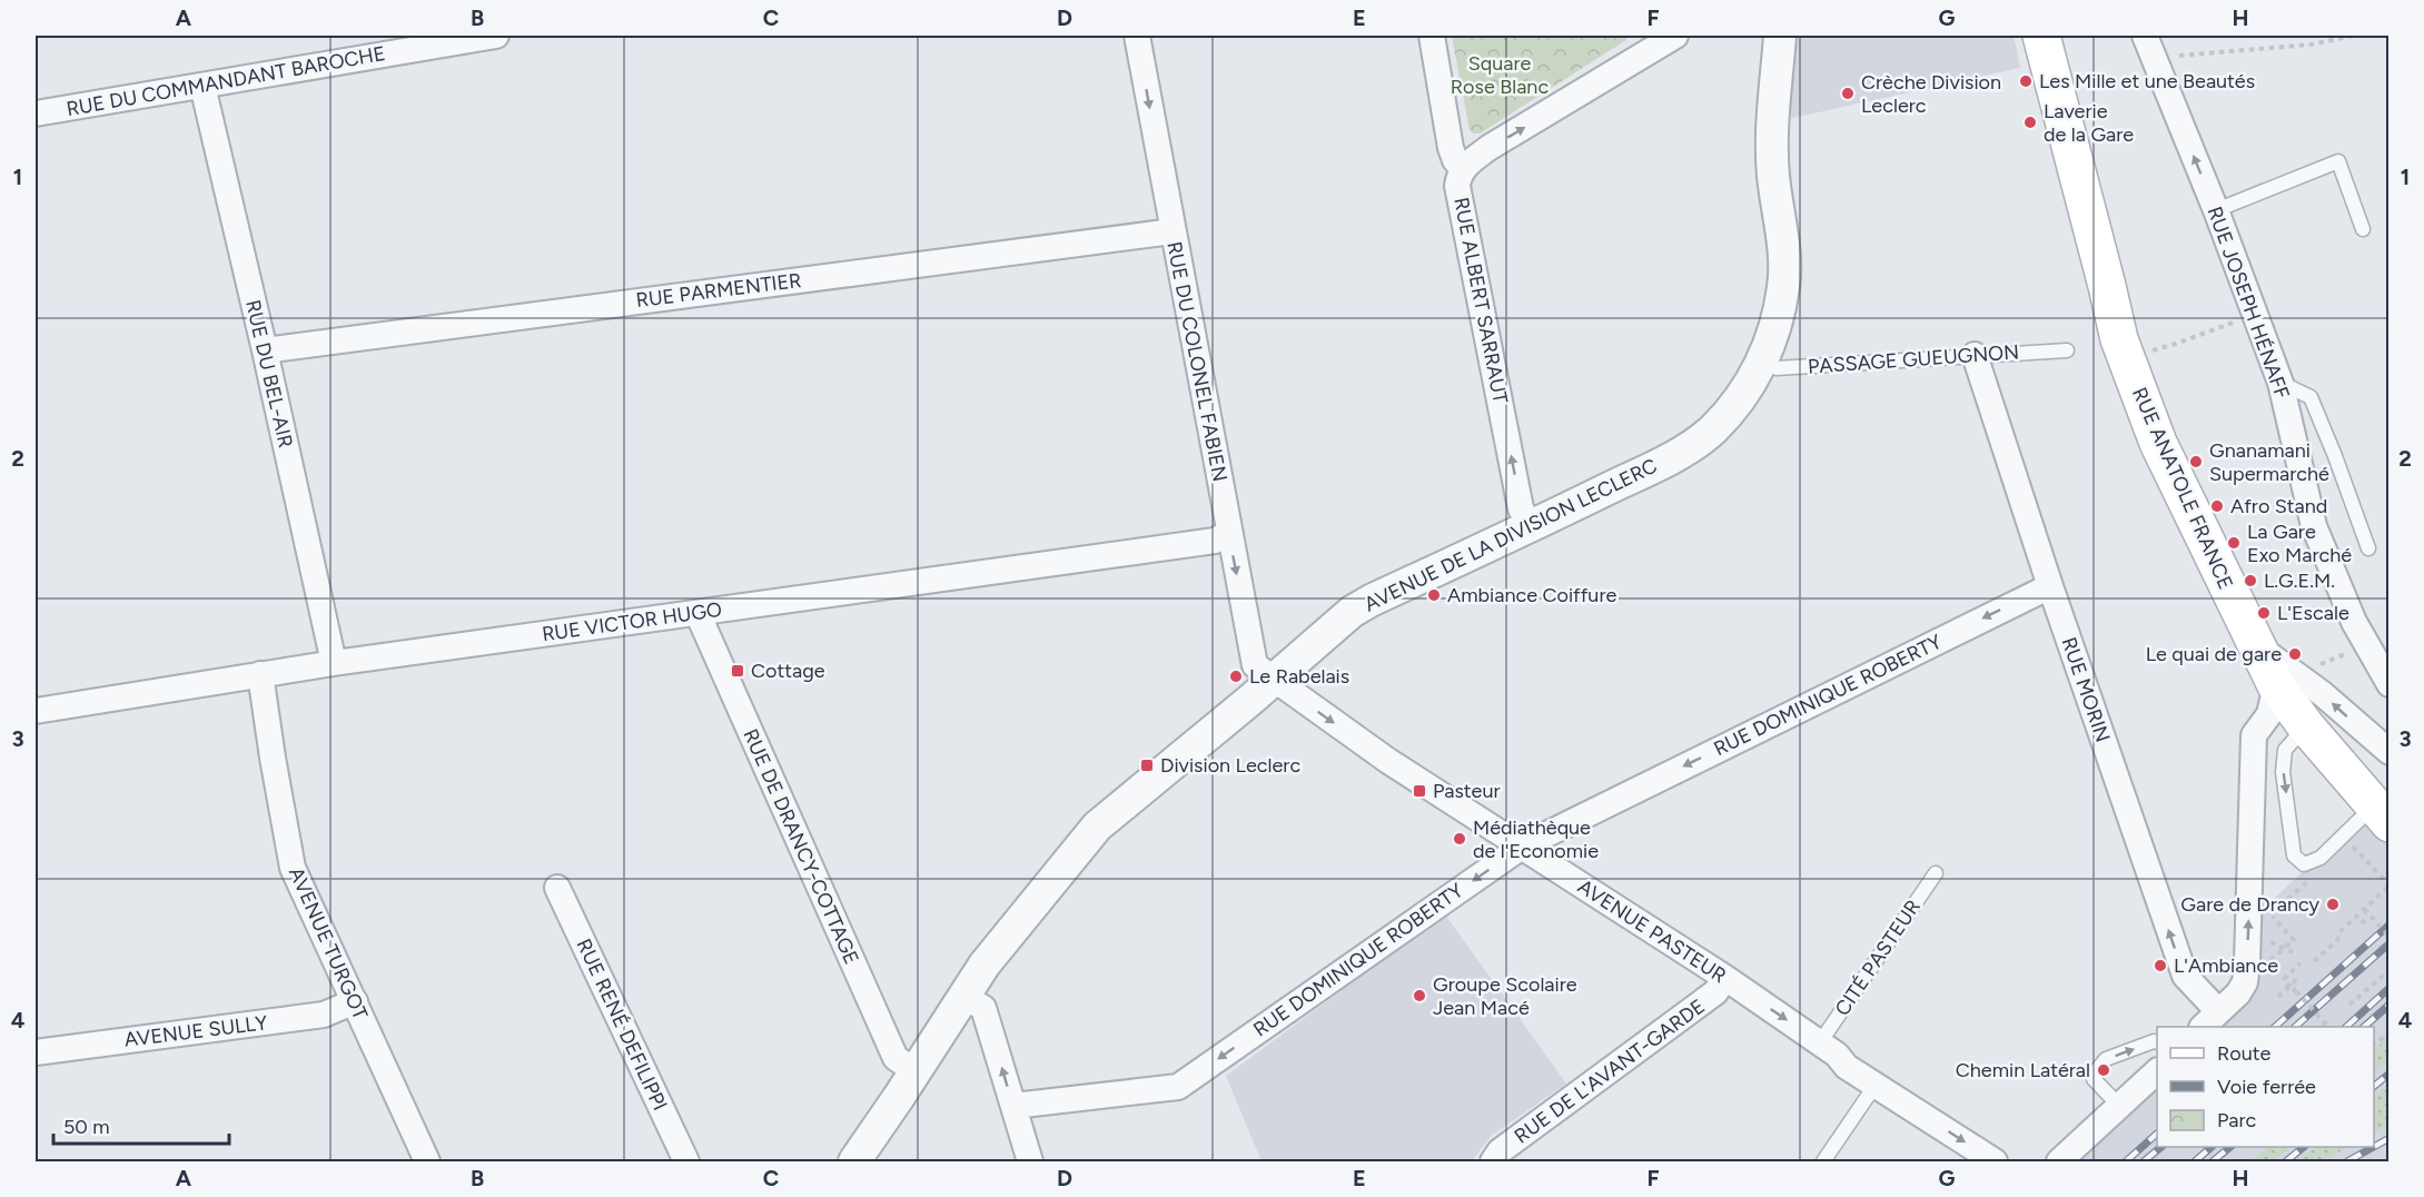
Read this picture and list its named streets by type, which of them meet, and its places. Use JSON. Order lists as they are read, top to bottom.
{
  "streets": {
    "main road": ["RUE ANATOLE FRANCE"],
    "street": [
      "RUE DU COMMANDANT BAROCHE",
      "RUE PARMENTIER",
      "RUE ALBERT SARRAUT",
      "RUE JOSEPH HÉNAFF",
      "RUE DU COLONEL FABIEN",
      "RUE DU BEL-AIR",
      "AVENUE DE LA DIVISION LECLERC",
      "RUE VICTOR HUGO",
      "RUE MORIN",
      "RUE DOMINIQUE ROBERTY",
      "RUE DE DRANCY-COTTAGE",
      "AVENUE PASTEUR",
      "AVENUE TURGOT",
      "RUE RENÉ DEFILIPPI",
      "AVENUE SULLY",
      "RUE DE L'AVANT-GARDE"
    ],
    "lane": ["PASSAGE GUEUGNON", "CITÉ PASTEUR"]
  },
  "crossings": [
    ["RUE DU COMMANDANT BAROCHE", "RUE DU BEL-AIR"],
    ["RUE PARMENTIER", "RUE DU COLONEL FABIEN"],
    ["RUE PARMENTIER", "RUE DU BEL-AIR"],
    ["RUE ALBERT SARRAUT", "AVENUE DE LA DIVISION LECLERC"],
    ["PASSAGE GUEUGNON", "AVENUE DE LA DIVISION LECLERC"],
    ["PASSAGE GUEUGNON", "RUE MORIN"],
    ["RUE DU COLONEL FABIEN", "AVENUE DE LA DIVISION LECLERC"],
    ["RUE DU COLONEL FABIEN", "RUE VICTOR HUGO"],
    ["RUE DU COLONEL FABIEN", "AVENUE PASTEUR"],
    ["RUE DU BEL-AIR", "RUE VICTOR HUGO"],
    ["AVENUE DE LA DIVISION LECLERC", "RUE DE DRANCY-COTTAGE"],
    ["AVENUE DE LA DIVISION LECLERC", "AVENUE PASTEUR"],
    ["RUE VICTOR HUGO", "RUE DE DRANCY-COTTAGE"],
    ["RUE VICTOR HUGO", "AVENUE TURGOT"],
    ["RUE MORIN", "RUE DOMINIQUE ROBERTY"],
    ["RUE DOMINIQUE ROBERTY", "AVENUE PASTEUR"],
    ["AVENUE PASTEUR", "CITÉ PASTEUR"],
    ["AVENUE PASTEUR", "RUE DE L'AVANT-GARDE"],
    ["AVENUE TURGOT", "AVENUE SULLY"]
  ],
  "one_way": [
    "RUE ALBERT SARRAUT",
    "RUE DU COLONEL FABIEN",
    "RUE MORIN",
    "RUE DOMINIQUE ROBERTY",
    "AVENUE PASTEUR"
  ],
  "parks": ["Square Rose Blanc"],
  "places": {
    "other": [
      "Les Mille et une Beautés",
      "Crèche Division Leclerc",
      "Laverie de la Gare",
      "Gnanamani Supermarché",
      "Afro Stand",
      "La Gare Exo Marché",
      "L.G.E.M.",
      "Ambiance Coiffure",
      "L'Escale",
      "Le quai de gare",
      "Le Rabelais",
      "Médiathèque de l'Economie",
      "Gare de Drancy",
      "L'Ambiance",
      "Groupe Scolaire Jean Macé",
      "Chemin Latéral"
    ],
    "transit": ["Cottage", "Division Leclerc", "Pasteur"]
  },
  "legend": ["Route", "Voie ferrée", "Parc"],
  "scale_bar": "50 m",
  "grid": {
    "columns": [
      "A",
      "B",
      "C",
      "D",
      "E",
      "F",
      "G",
      "H"
    ],
    "rows": [
      "1",
      "2",
      "3",
      "4"
    ]
  }
}
